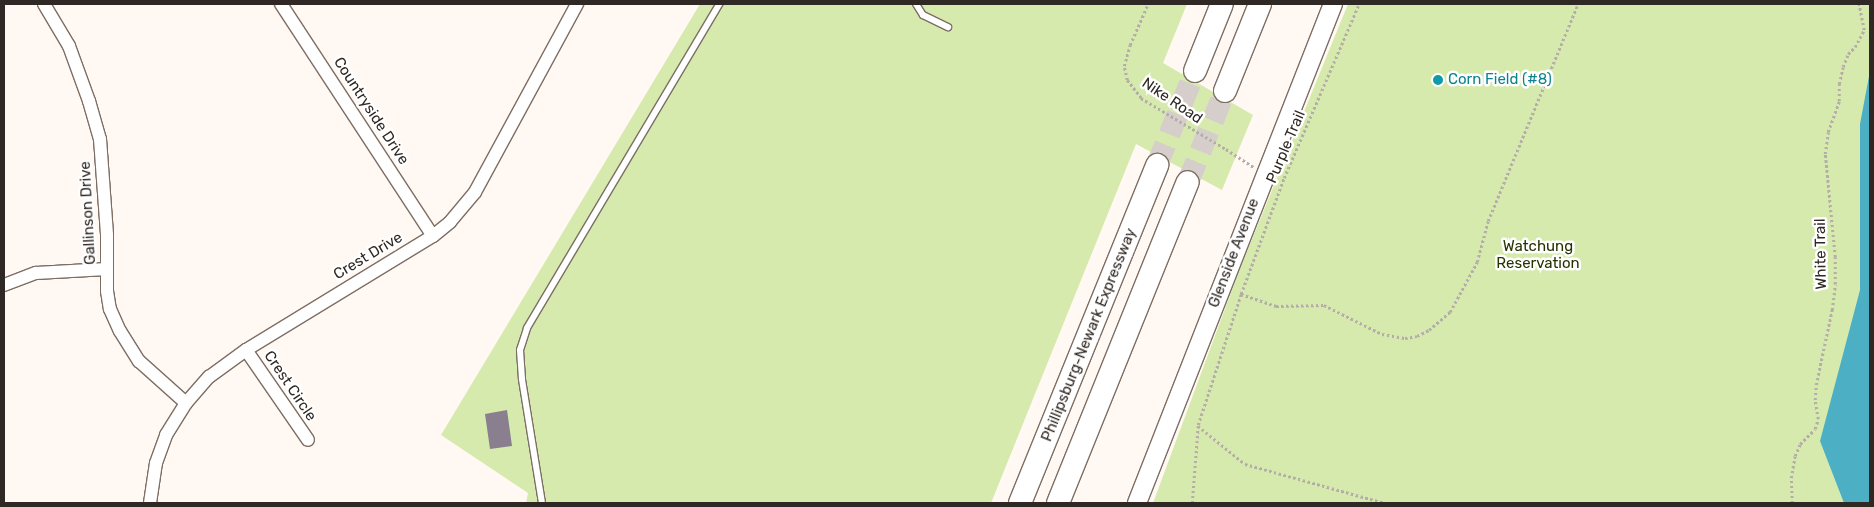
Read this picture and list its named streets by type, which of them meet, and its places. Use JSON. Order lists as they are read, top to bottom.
{
  "streets": {
    "highway": ["Phillipsburg-Newark Expressway"],
    "main road": ["Glenside Avenue"],
    "street": [
      "Countryside Drive",
      "Gallinson Drive",
      "Crest Drive",
      "Crest Circle"
    ],
    "path": ["Nike Road", "Purple Trail", "White Trail"]
  },
  "crossings": [
    ["Nike Road", "Glenside Avenue"],
    ["Countryside Drive", "Crest Drive"],
    ["Gallinson Drive", "Crest Drive"],
    ["Crest Drive", "Crest Circle"]
  ],
  "parks": ["Watchung Reservation"],
  "places": ["Corn Field (#8)"]
}
